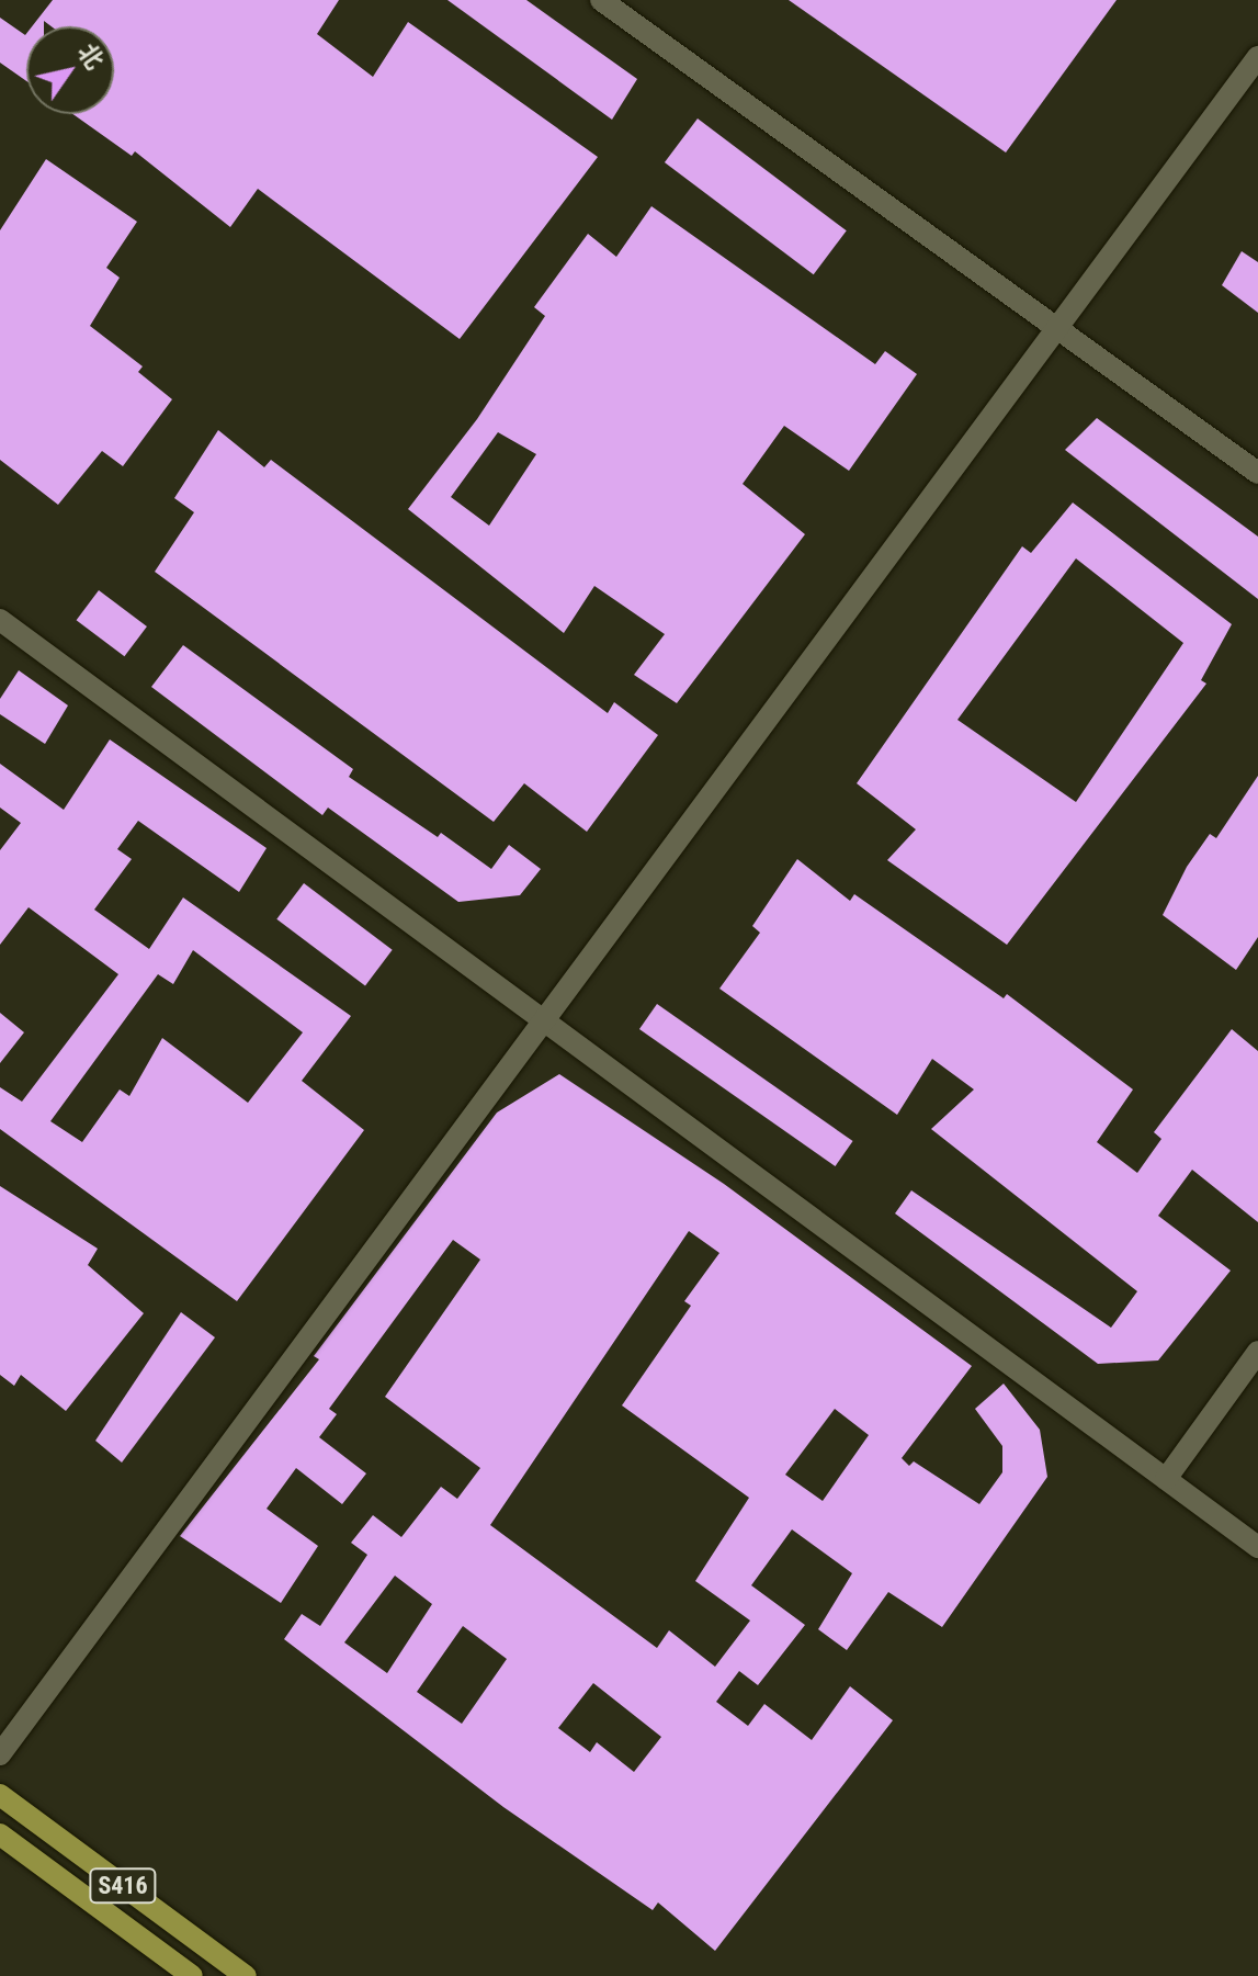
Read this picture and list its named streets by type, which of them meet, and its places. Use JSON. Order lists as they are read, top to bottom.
{
  "streets": {
    "main road": ["S416"]
  },
  "north": "top right"
}
